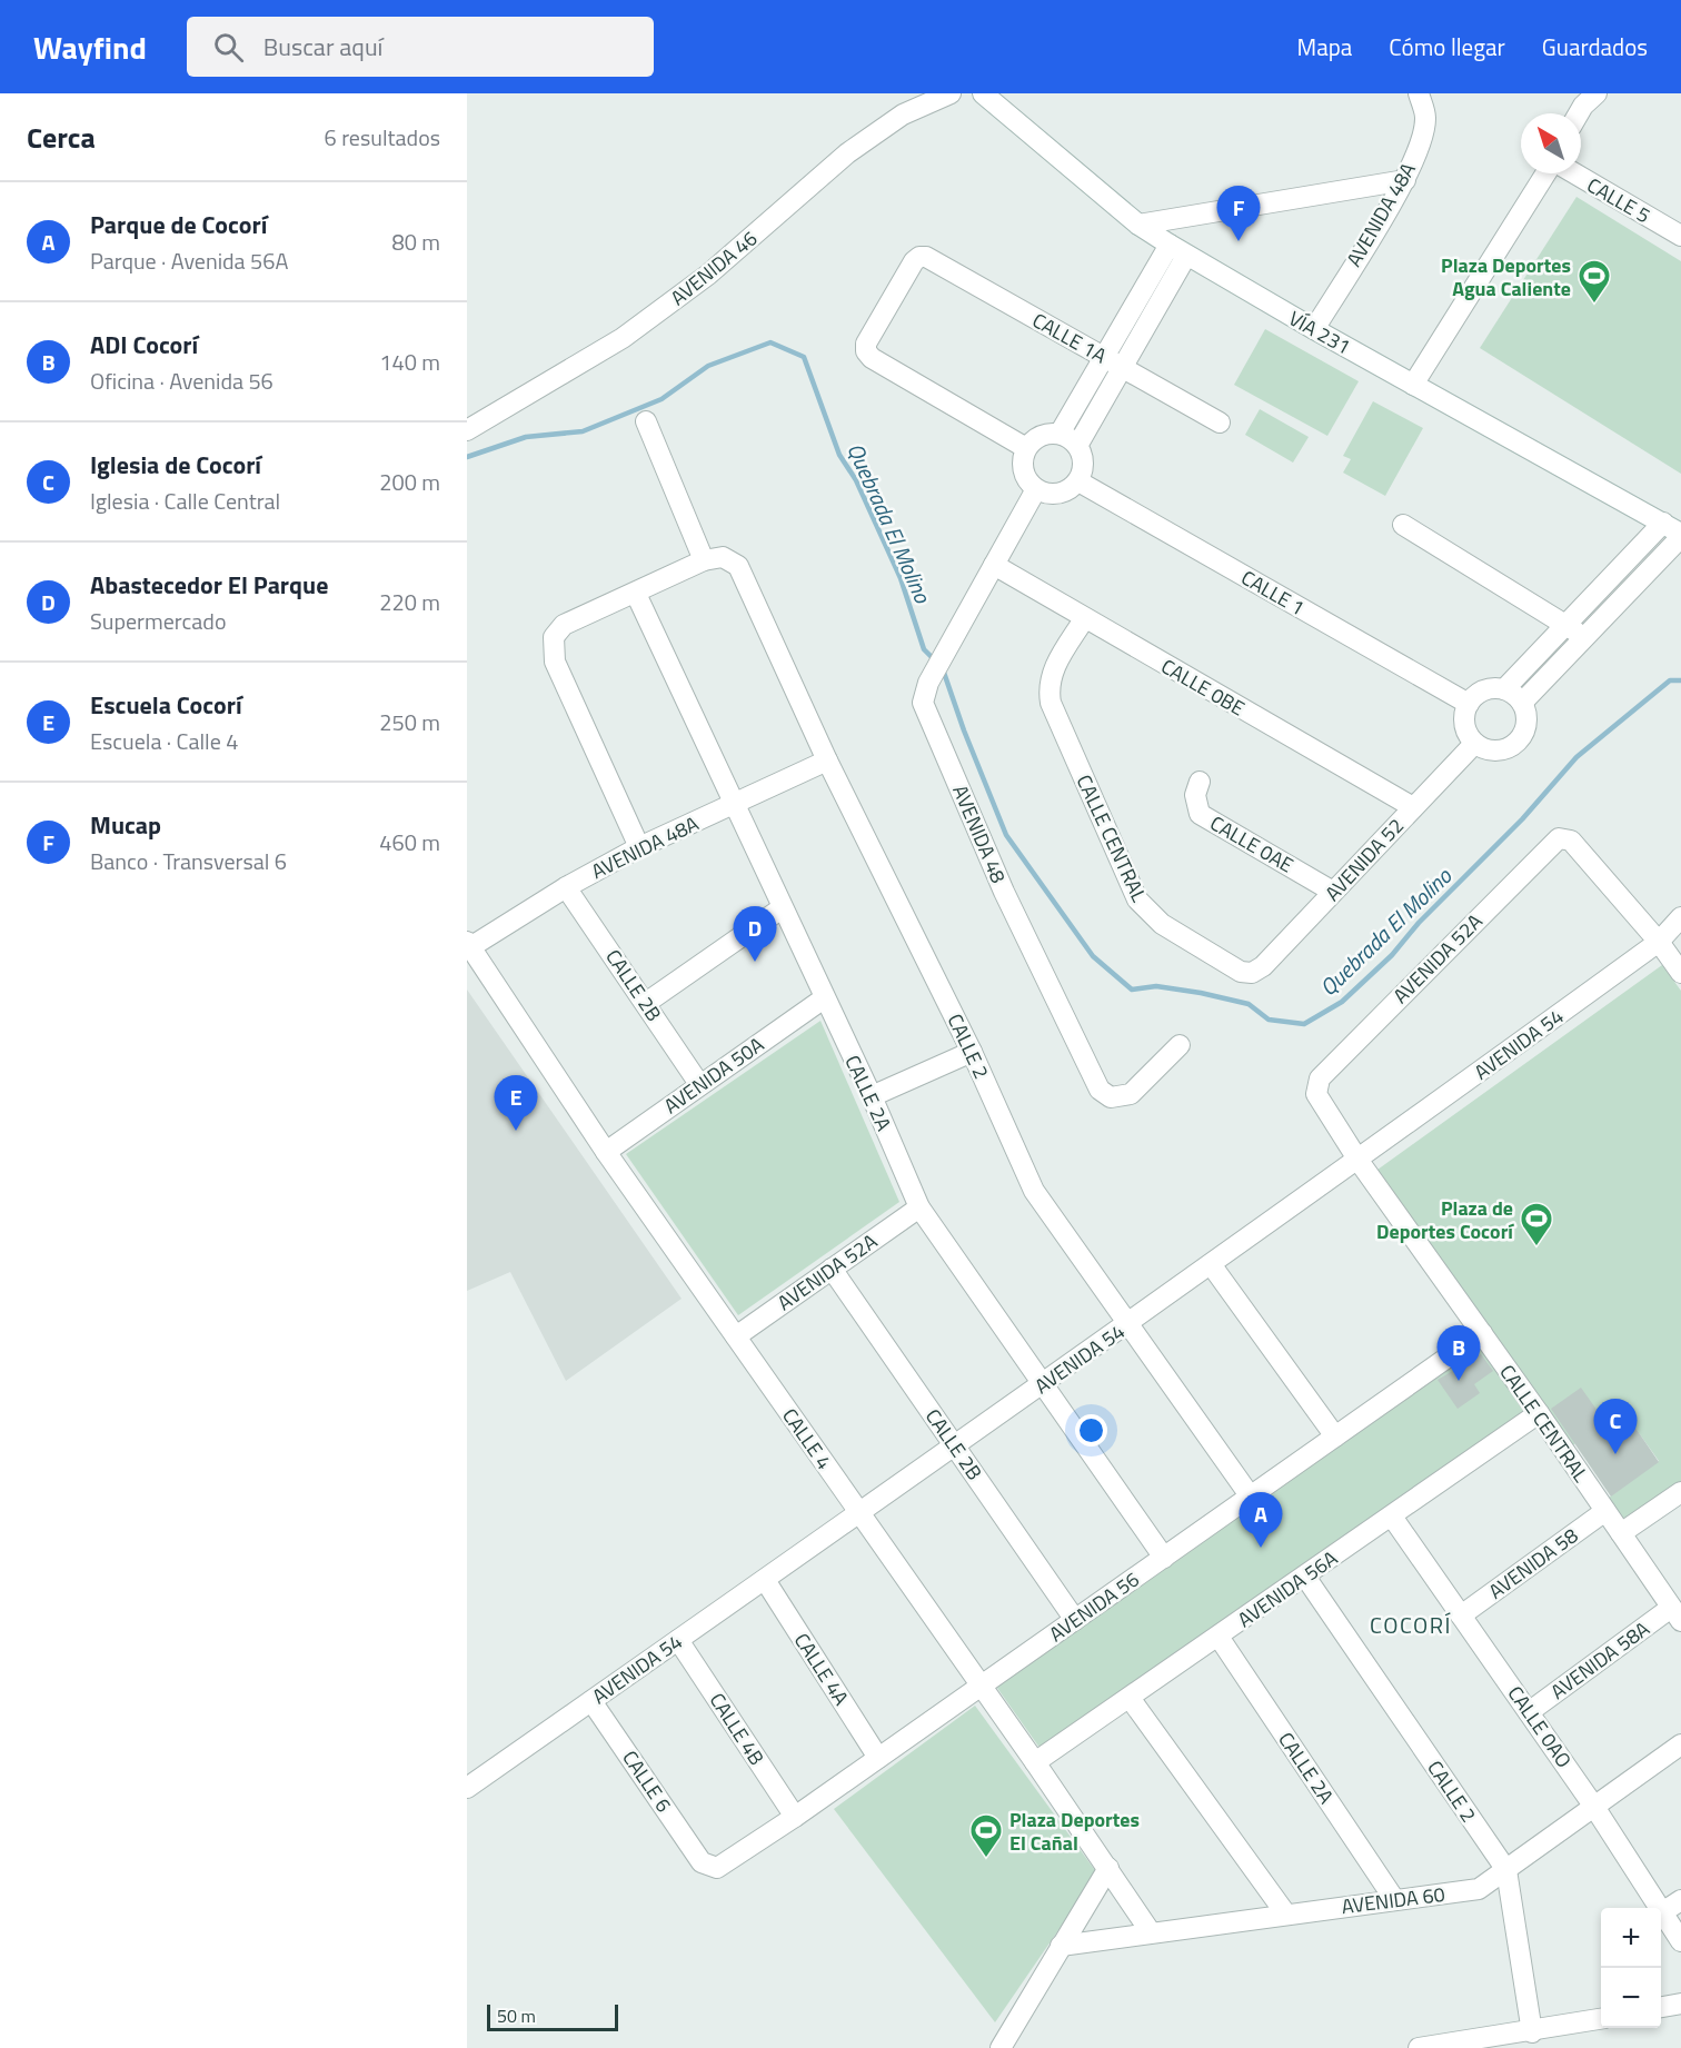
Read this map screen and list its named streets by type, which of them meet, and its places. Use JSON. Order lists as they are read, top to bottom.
{
  "streets": {
    "street": [
      "CALLE 5",
      "AVENIDA 48A",
      "AVENIDA 46",
      "VÍA 231",
      "CALLE 1A",
      "CALLE 1",
      "CALLE 0BE",
      "AVENIDA 48",
      "CALLE CENTRAL",
      "CALLE 0AE",
      "AVENIDA 52",
      "AVENIDA 52A",
      "CALLE 2B",
      "AVENIDA 54",
      "CALLE 2",
      "AVENIDA 50A",
      "CALLE 2A",
      "CALLE 4",
      "AVENIDA 58",
      "AVENIDA 56A",
      "AVENIDA 56",
      "AVENIDA 58A",
      "CALLE 4A",
      "CALLE 0AO",
      "CALLE 4B",
      "CALLE 6",
      "AVENIDA 60"
    ]
  },
  "crossings": [
    ["AVENIDA 48A", "VÍA 231"],
    ["AVENIDA 48A", "CALLE 2B"],
    ["AVENIDA 48A", "CALLE 2"],
    ["AVENIDA 48A", "CALLE 2A"],
    ["AVENIDA 48A", "CALLE 4"],
    ["CALLE 1A", "CALLE 1"],
    ["CALLE 1A", "AVENIDA 48"],
    ["CALLE 1", "AVENIDA 48"],
    ["CALLE 1", "AVENIDA 52"],
    ["CALLE 0BE", "AVENIDA 48"],
    ["CALLE 0BE", "CALLE CENTRAL"],
    ["CALLE 0BE", "AVENIDA 52"],
    ["CALLE CENTRAL", "AVENIDA 52"],
    ["CALLE CENTRAL", "AVENIDA 52A"],
    ["CALLE CENTRAL", "AVENIDA 54"],
    ["CALLE CENTRAL", "AVENIDA 58"],
    ["CALLE CENTRAL", "AVENIDA 56A"],
    ["CALLE CENTRAL", "AVENIDA 56"],
    ["CALLE CENTRAL", "AVENIDA 58A"],
    ["CALLE 0AE", "AVENIDA 52"],
    ["AVENIDA 52A", "CALLE 2B"],
    ["AVENIDA 52A", "AVENIDA 54"],
    ["AVENIDA 52A", "CALLE 2A"],
    ["AVENIDA 52A", "CALLE 4"],
    ["CALLE 2B", "AVENIDA 54"],
    ["CALLE 2B", "AVENIDA 50A"],
    ["CALLE 2B", "AVENIDA 56"],
    ["AVENIDA 54", "CALLE 2"],
    ["AVENIDA 54", "CALLE 2A"],
    ["AVENIDA 54", "CALLE 4"],
    ["AVENIDA 54", "CALLE 4A"],
    ["AVENIDA 54", "CALLE 4B"],
    ["AVENIDA 54", "CALLE 6"],
    ["CALLE 2", "AVENIDA 56A"],
    ["CALLE 2", "AVENIDA 56"],
    ["CALLE 2", "AVENIDA 60"],
    ["AVENIDA 50A", "CALLE 2A"],
    ["AVENIDA 50A", "CALLE 4"],
    ["CALLE 2A", "AVENIDA 56A"],
    ["CALLE 2A", "AVENIDA 56"],
    ["CALLE 2A", "AVENIDA 60"],
    ["CALLE 4", "AVENIDA 56A"],
    ["CALLE 4", "AVENIDA 56"],
    ["CALLE 4", "AVENIDA 60"],
    ["AVENIDA 58", "CALLE 0AO"],
    ["AVENIDA 56A", "CALLE 0AO"],
    ["AVENIDA 56", "CALLE 4A"],
    ["AVENIDA 56", "CALLE 4B"],
    ["AVENIDA 56", "CALLE 6"],
    ["AVENIDA 58A", "CALLE 0AO"],
    ["CALLE 0AO", "AVENIDA 60"]
  ],
  "districts": ["COCORÍ"],
  "water": ["Quebrada El Molino"],
  "places": {
    "sports": ["Plaza Deportes Agua Caliente", "Plaza de Deportes Cocorí", "Plaza Deportes El Cañal"]
  },
  "scale_bar": "50 m",
  "north": "top left",
  "page": {
    "header": "Wayfind",
    "search": "Buscar aquí",
    "nav": ["Mapa", "Cómo llegar", "Guardados"],
    "heading": ["Cerca", "6 resultados"],
    "list": [
      {
        "mark": "A",
        "name": "Parque de Cocorí",
        "note": "Parque · Avenida 56A",
        "value": "80 m"
      },
      {
        "mark": "B",
        "name": "ADI Cocorí",
        "note": "Oficina · Avenida 56",
        "value": "140 m"
      },
      {
        "mark": "C",
        "name": "Iglesia de Cocorí",
        "note": "Iglesia · Calle Central",
        "value": "200 m"
      },
      {
        "mark": "D",
        "name": "Abastecedor El Parque",
        "note": "Supermercado",
        "value": "220 m"
      },
      {
        "mark": "E",
        "name": "Escuela Cocorí",
        "note": "Escuela · Calle 4",
        "value": "250 m"
      },
      {
        "mark": "F",
        "name": "Mucap",
        "note": "Banco · Transversal 6",
        "value": "460 m"
      }
    ],
    "pins": [
      "F",
      "D",
      "E",
      "B",
      "C",
      "A"
    ],
    "map_buttons": ["+", "−"],
    "scale": "50 m"
  }
}
